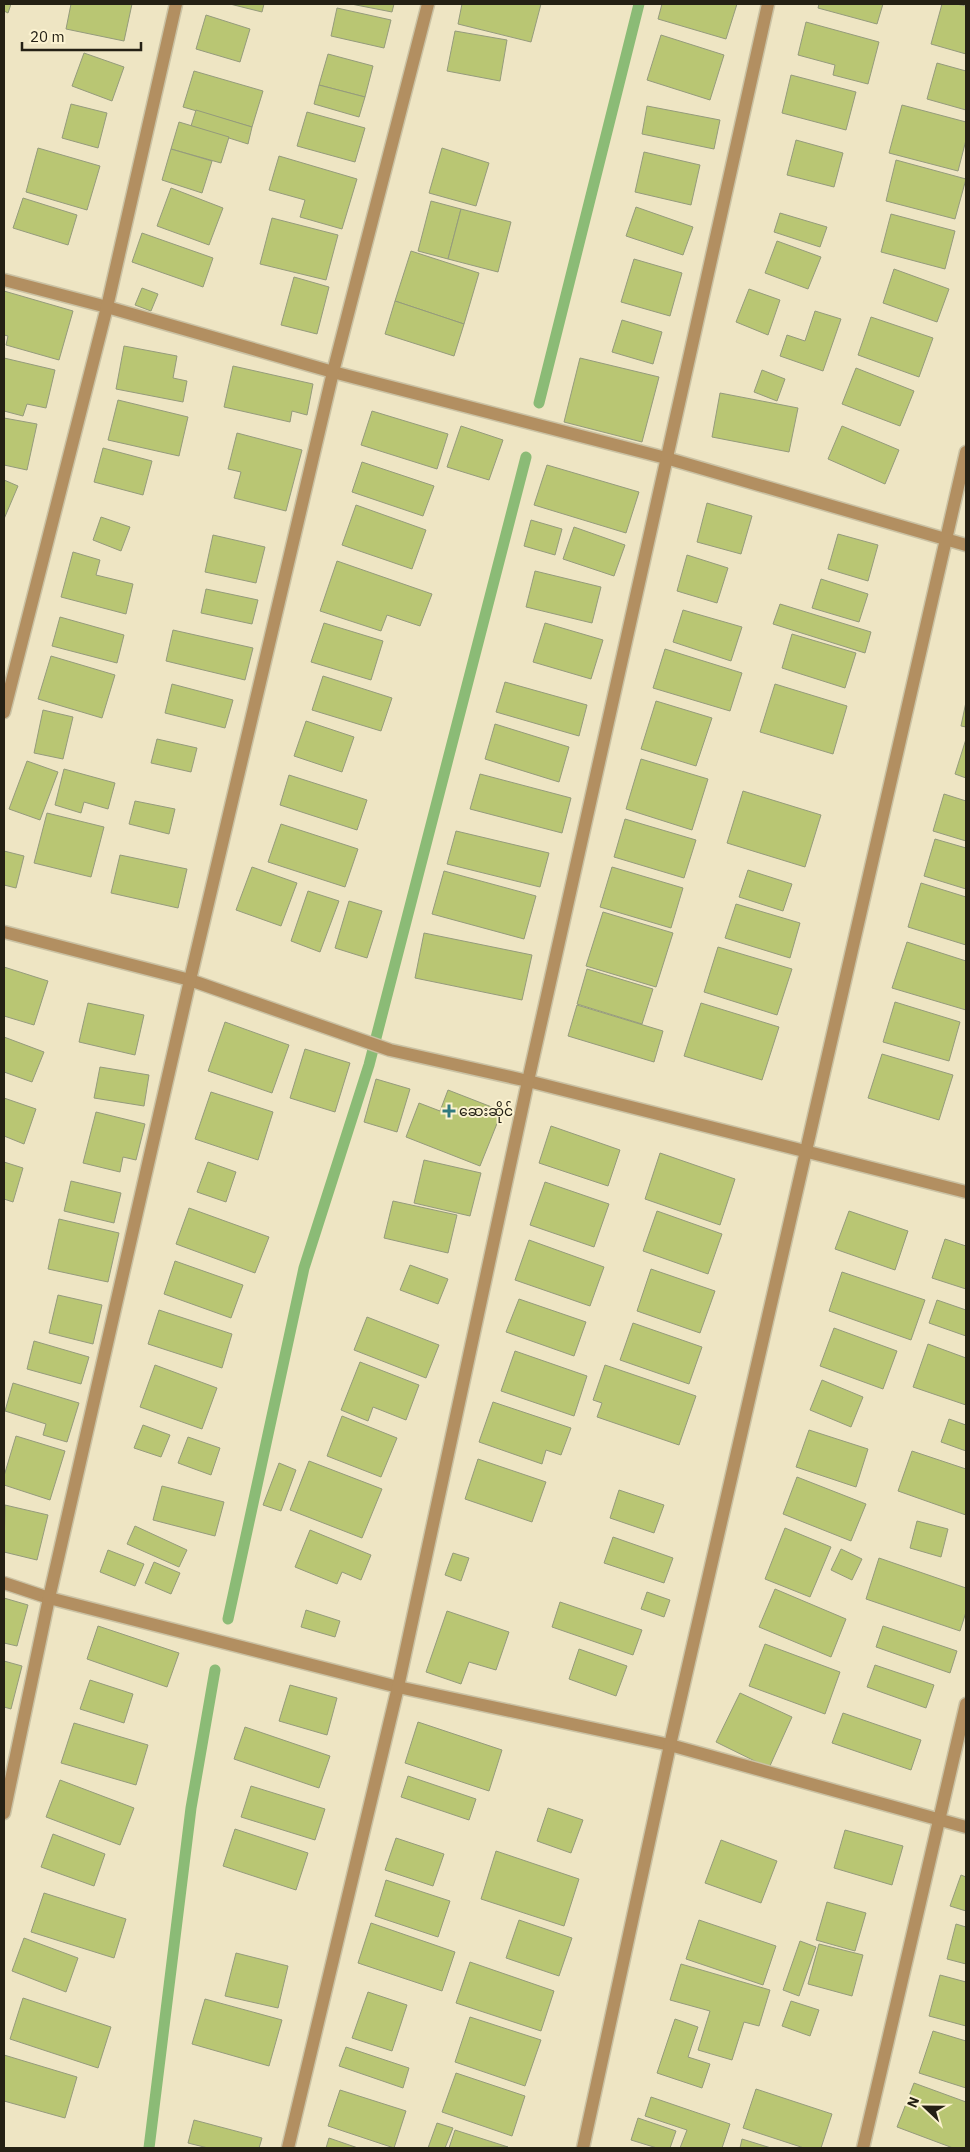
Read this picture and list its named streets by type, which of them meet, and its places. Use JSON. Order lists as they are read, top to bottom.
{
  "places": {
    "health": ["ဆေးဆိုင်"]
  },
  "scale_bar": "20 m",
  "north": "left"
}
